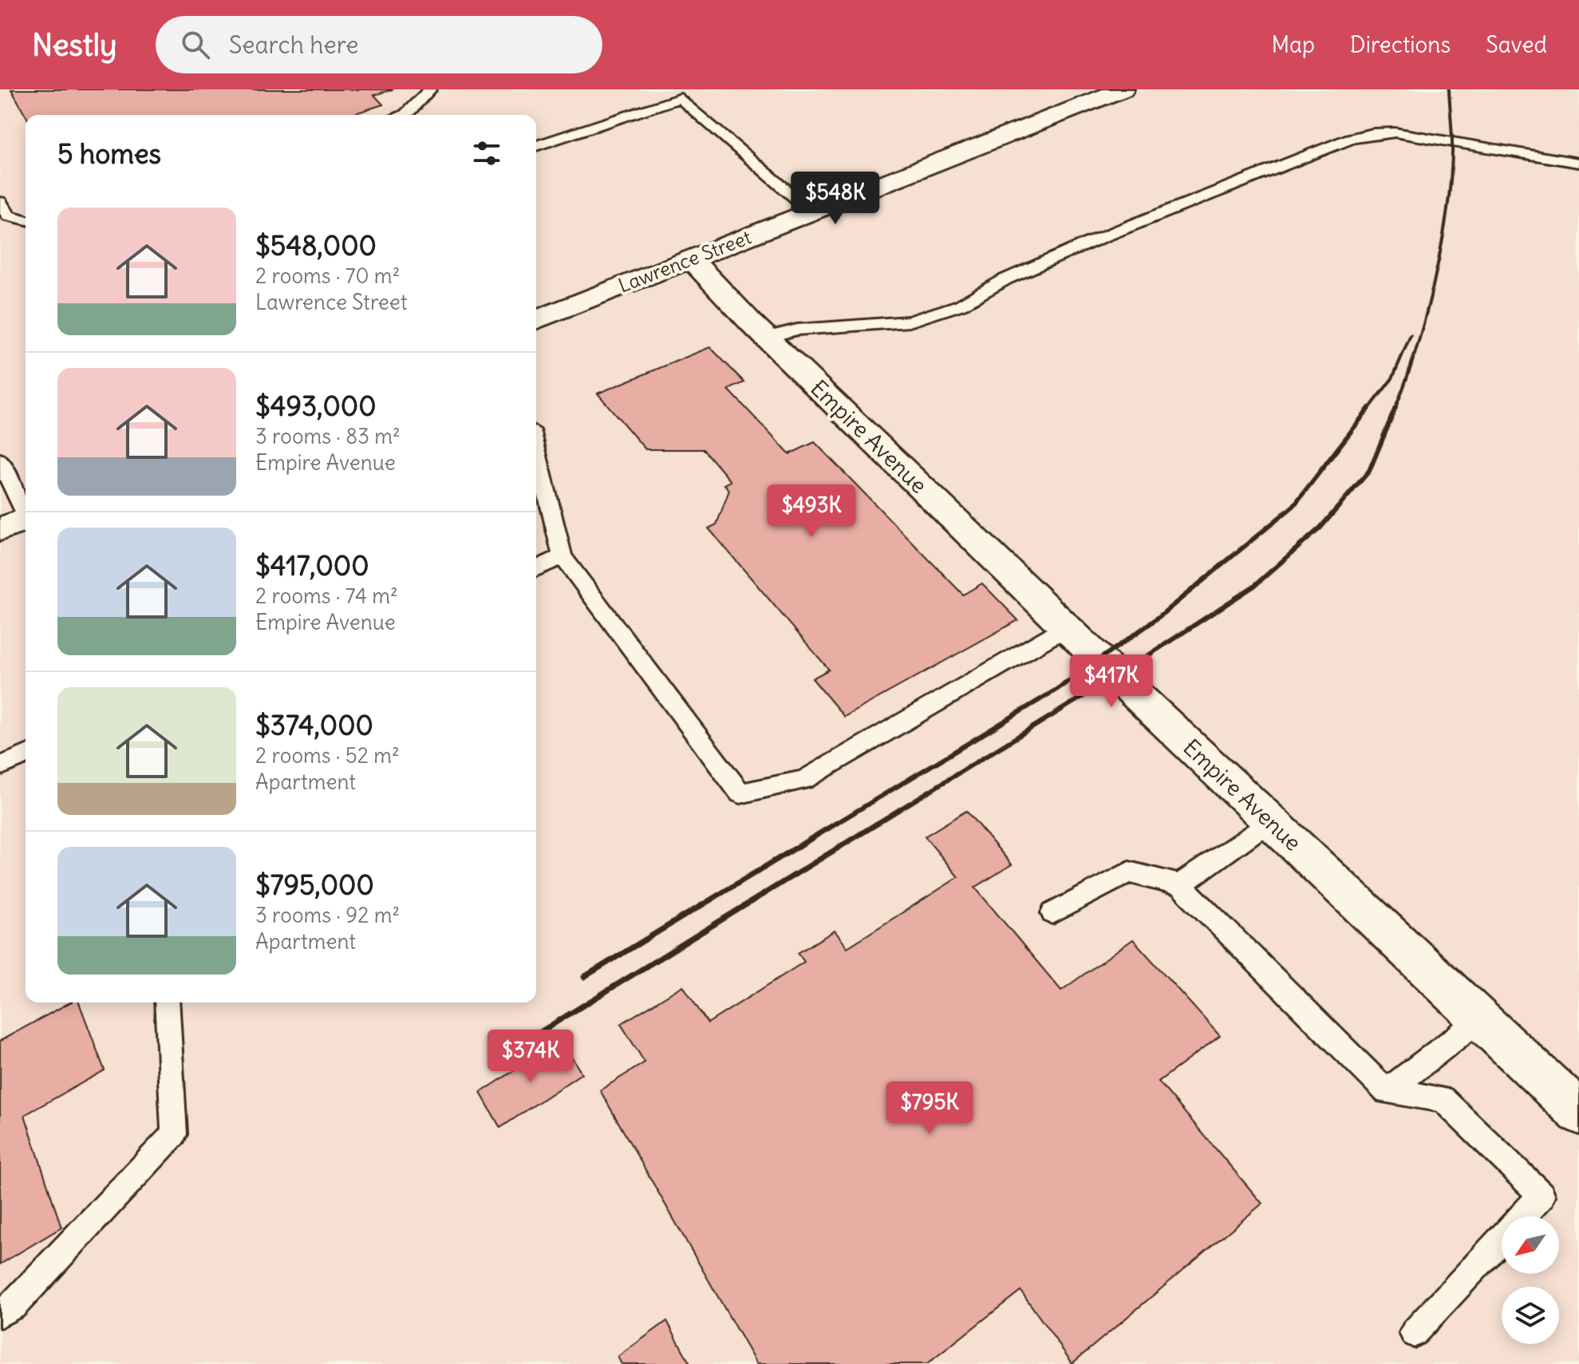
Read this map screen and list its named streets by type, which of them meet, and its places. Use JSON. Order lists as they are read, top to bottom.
{
  "streets": {
    "street": ["Lawrence Street", "Empire Avenue"]
  },
  "crossings": [
    ["Lawrence Street", "Empire Avenue"]
  ],
  "north": "bottom left",
  "page": {
    "header": "Nestly",
    "search": "Search here",
    "nav": ["Map", "Directions", "Saved"],
    "heading": "5 homes",
    "price": [
      "$548K",
      "$493K",
      "$417K",
      "$374K",
      "$795K"
    ],
    "list": [
      {
        "name": "$548,000",
        "note": "2 rooms · 70 m² · Lawrence Street"
      },
      {
        "name": "$493,000",
        "note": "3 rooms · 83 m² · Empire Avenue"
      },
      {
        "name": "$417,000",
        "note": "2 rooms · 74 m² · Empire Avenue"
      },
      {
        "name": "$374,000",
        "note": "2 rooms · 52 m² · Apartment"
      },
      {
        "name": "$795,000",
        "note": "3 rooms · 92 m² · Apartment"
      }
    ]
  }
}
